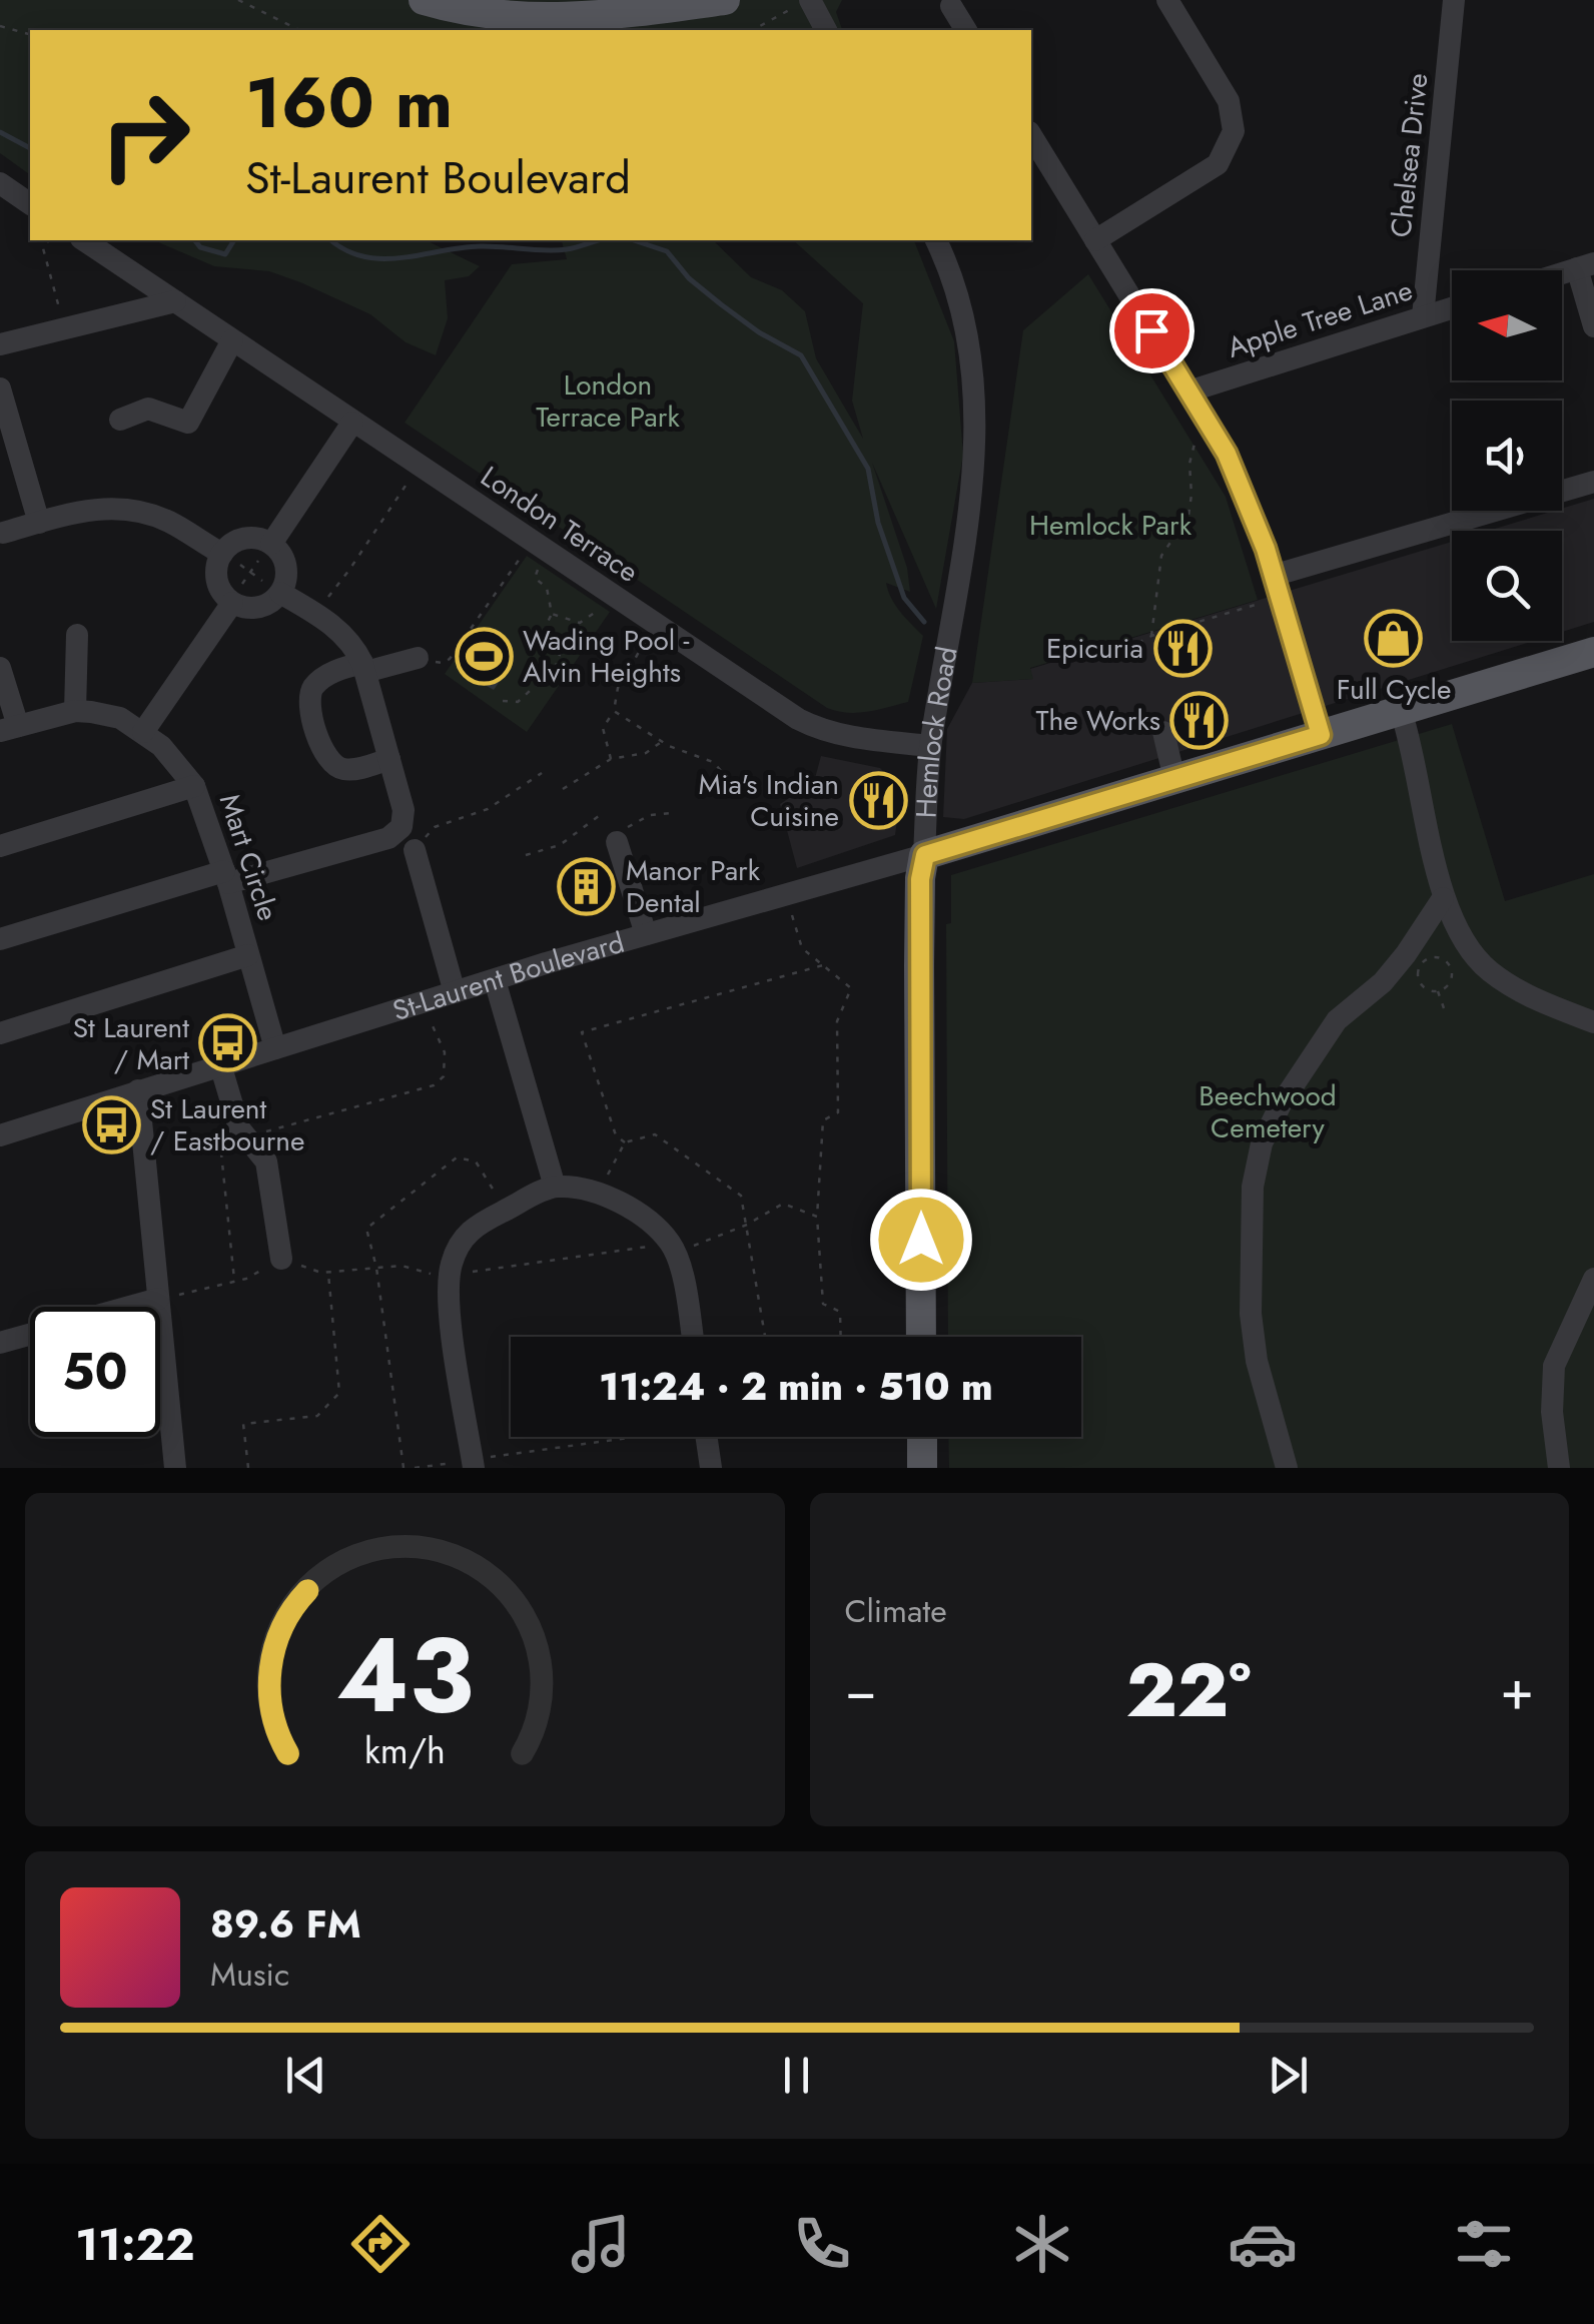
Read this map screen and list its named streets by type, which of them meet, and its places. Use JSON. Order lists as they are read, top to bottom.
{
  "streets": {
    "main road": ["Hemlock Road", "St-Laurent Boulevard"],
    "street": [
      "Chelsea Drive",
      "Apple Tree Lane",
      "London Terrace",
      "Mart Circle"
    ]
  },
  "crossings": [
    ["Chelsea Drive", "Apple Tree Lane"],
    ["London Terrace", "Hemlock Road"],
    ["Hemlock Road", "St-Laurent Boulevard"],
    ["Mart Circle", "St-Laurent Boulevard"]
  ],
  "parks": ["London Terrace Park", "Hemlock Park", "Beechwood Cemetery"],
  "places": {
    "shop": ["Full Cycle"],
    "restaurant": ["Epicuria", "The Works", "Mia's Indian Cuisine"],
    "sports": ["Wading Pool - Alvin Heights"],
    "building": ["Manor Park Dental"],
    "bus stop": ["St Laurent / Mart", "St Laurent / Eastbourne"]
  },
  "north": "left",
  "page": {
    "turn": ["160 m", "St-Laurent Boulevard"],
    "limit": "50",
    "trip": "11:24 · 2 min · 510 m",
    "tile": "Climate",
    "heat": ["−", "22°", "+"],
    "song": ["89.6 FM", "Music"],
    "tabs": "11:22",
    "gauge": ["43", "km/h"]
  }
}
